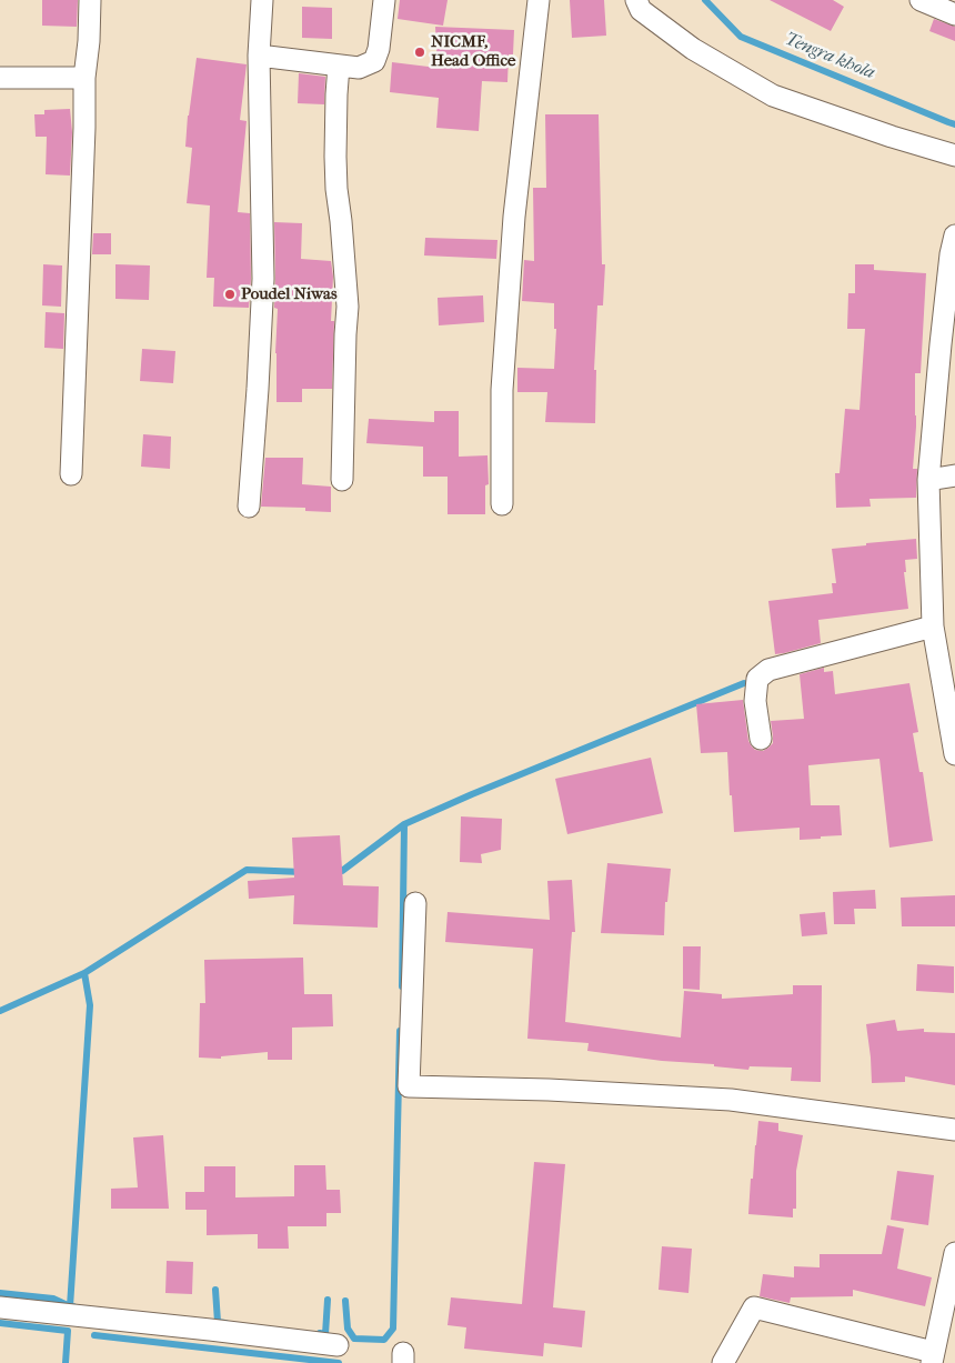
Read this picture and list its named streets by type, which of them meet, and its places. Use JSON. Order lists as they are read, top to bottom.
{
  "water": ["Tengra khola"],
  "places": ["NICMF, Head Office", "Poudel Niwas"]
}
